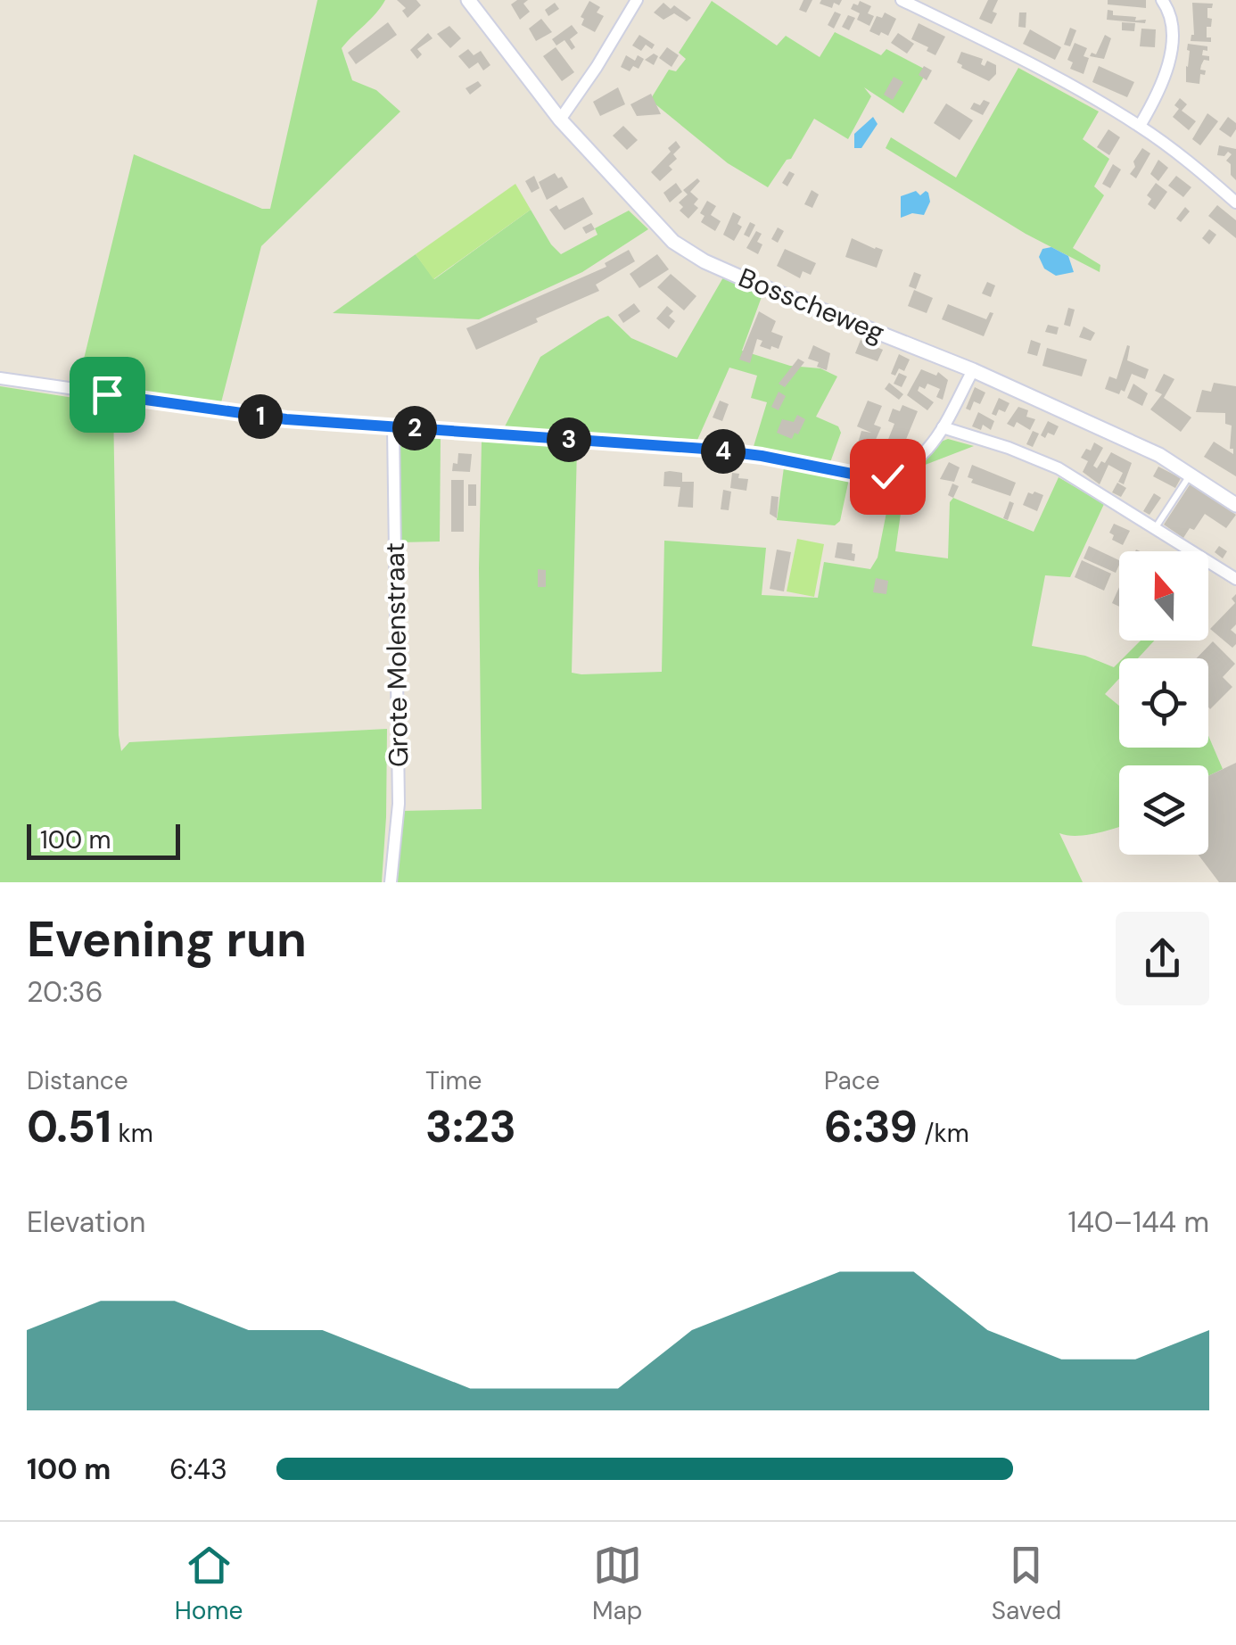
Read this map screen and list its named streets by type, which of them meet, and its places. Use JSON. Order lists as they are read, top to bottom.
{
  "streets": {
    "street": ["Bosscheweg", "Grote Molenstraat"]
  },
  "scale_bar": "100 m",
  "north": "top",
  "page": {
    "pins": [
      "1",
      "2",
      "3",
      "4"
    ],
    "scale": "100 m",
    "heading": ["Evening run", "20:36"],
    "stats": [
      ["Distance", "0.51 km"],
      ["Time", "3:23"],
      ["Pace", "6:39 /km"]
    ],
    "chart": ["Elevation", "140–144 m"],
    "list": [
      {
        "name": "100 m",
        "note": "6:43"
      }
    ],
    "tabs": ["Home", "Map", "Saved"]
  }
}
